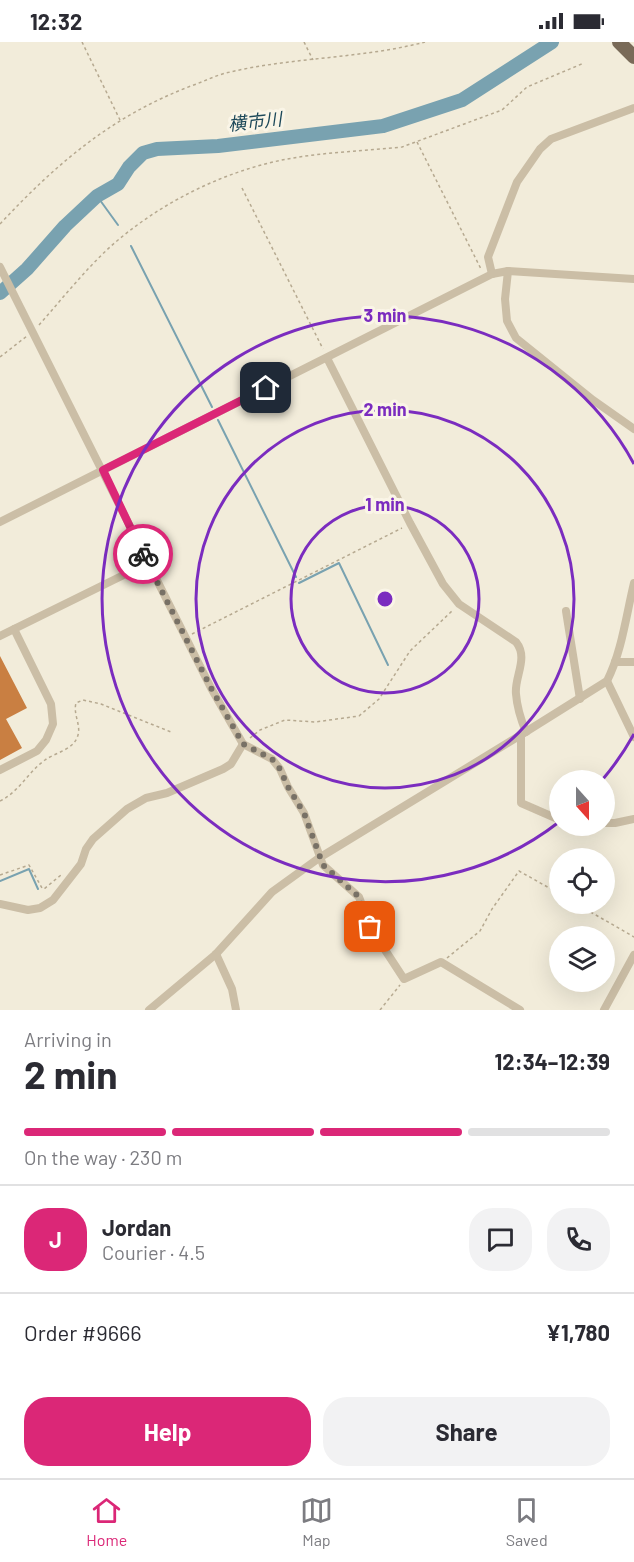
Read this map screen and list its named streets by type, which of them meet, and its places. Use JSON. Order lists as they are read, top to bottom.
{
  "water": ["横市川"],
  "north": "bottom",
  "page": {
    "status": "12:32",
    "heading": ["2 min", "Arriving in", "12:34–12:39"],
    "panel": [
      "Jordan",
      "Courier · 4.5",
      "Order #9666",
      "¥1,780"
    ],
    "bar": "On the way · 230 m",
    "round": "J",
    "buttons": ["Help", "Share"],
    "tabs": ["Home", "Map", "Saved"]
  },
  "rings": ["3 min", "2 min", "1 min"]
}
